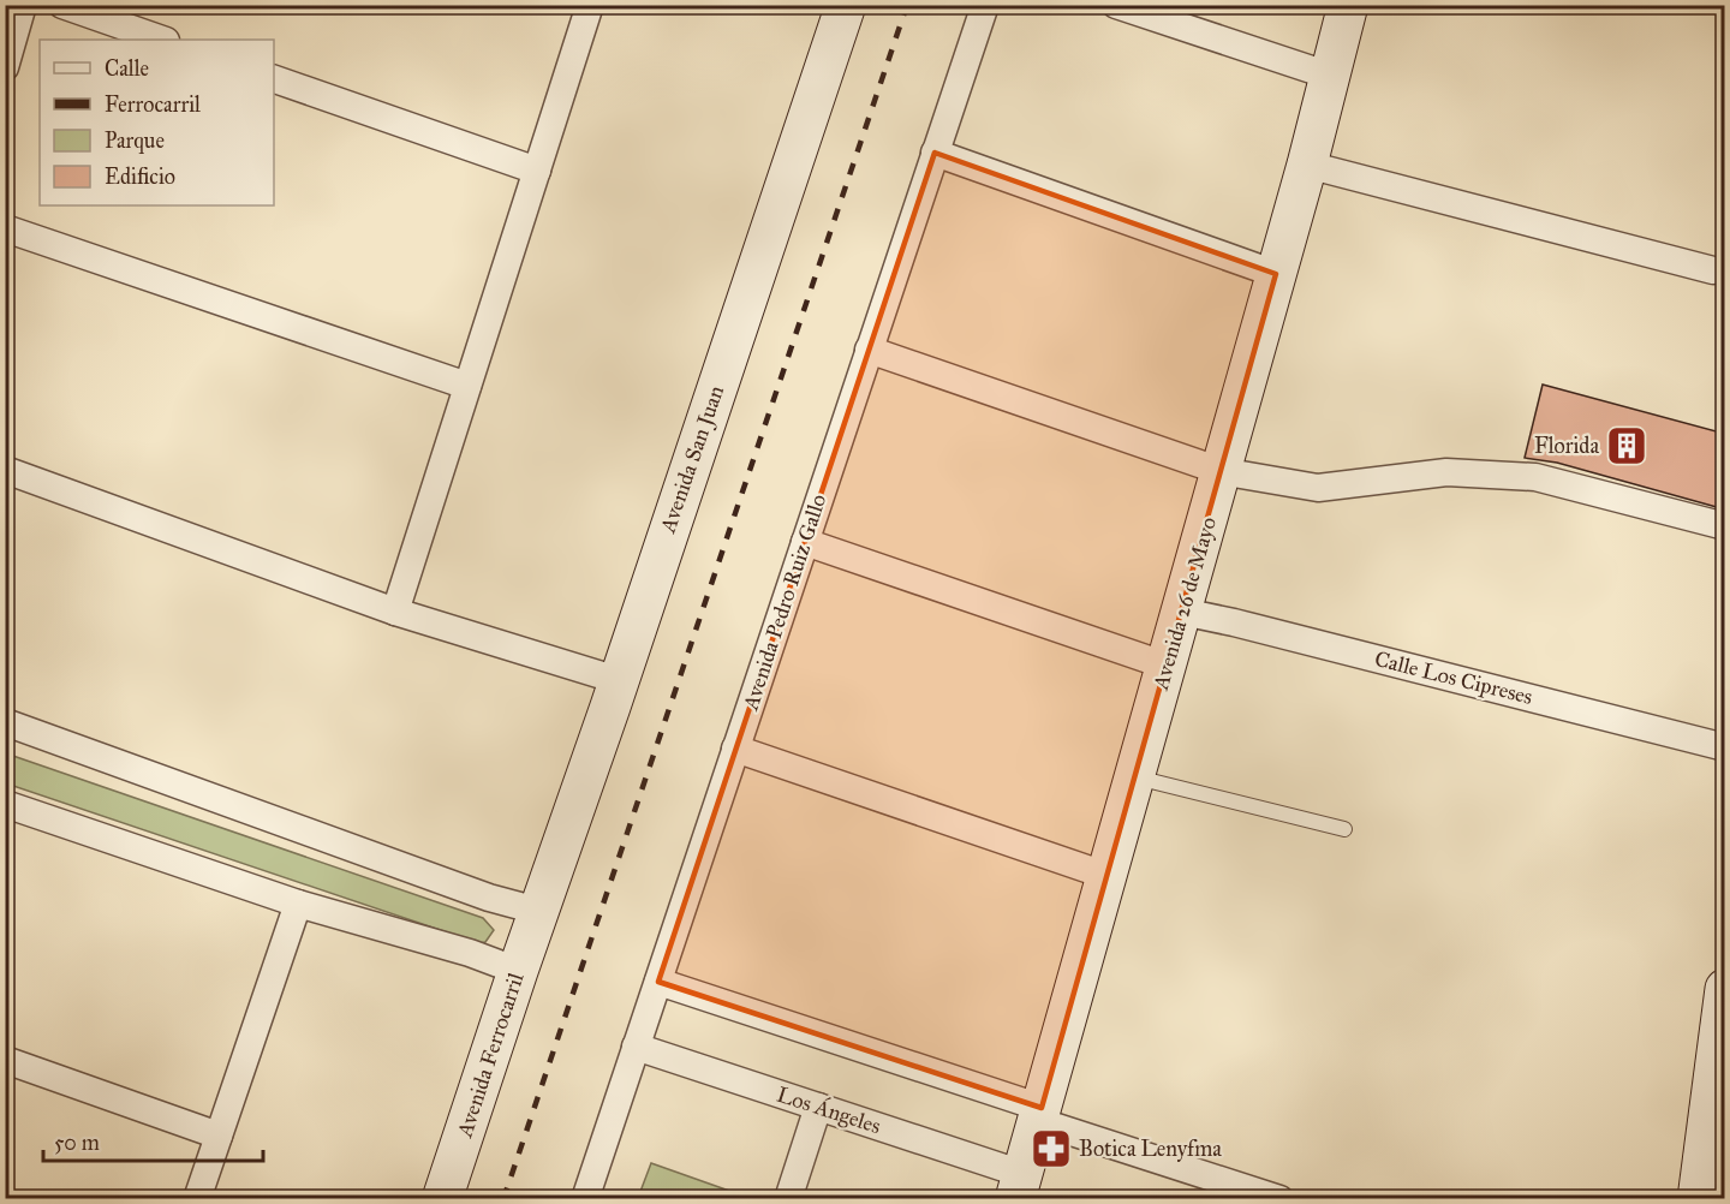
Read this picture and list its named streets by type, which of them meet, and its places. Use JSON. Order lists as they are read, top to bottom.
{
  "streets": {
    "street": [
      "Avenida San Juan",
      "Avenida Pedro Ruiz Gallo",
      "Avenida 26 de Mayo",
      "Calle Los Cipreses",
      "Avenida Ferrocarril",
      "Los Ángeles"
    ]
  },
  "crossings": [
    ["Avenida San Juan", "Avenida Ferrocarril"],
    ["Avenida Pedro Ruiz Gallo", "Los Ángeles"],
    ["Avenida 26 de Mayo", "Calle Los Cipreses"],
    ["Avenida 26 de Mayo", "Los Ángeles"]
  ],
  "places": {
    "building": ["Florida"],
    "pharmacy": ["Botica Lenyfma"]
  },
  "legend": [
    "Calle",
    "Ferrocarril",
    "Parque",
    "Edificio"
  ],
  "scale_bar": "50 m"
}
